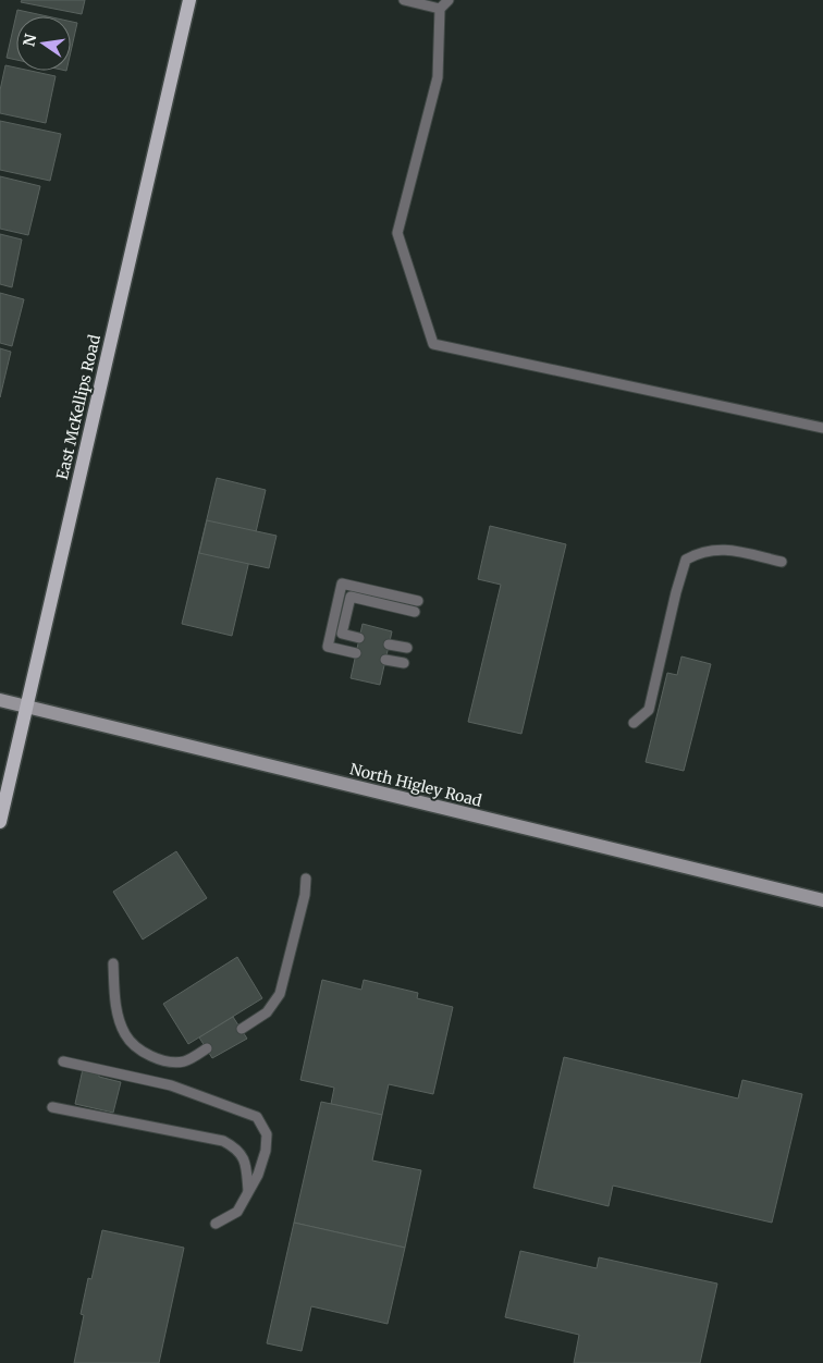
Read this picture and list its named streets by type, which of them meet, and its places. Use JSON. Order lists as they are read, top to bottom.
{
  "streets": {
    "main road": ["East McKellips Road", "North Higley Road"]
  },
  "crossings": [
    ["East McKellips Road", "North Higley Road"]
  ],
  "north": "left"
}
